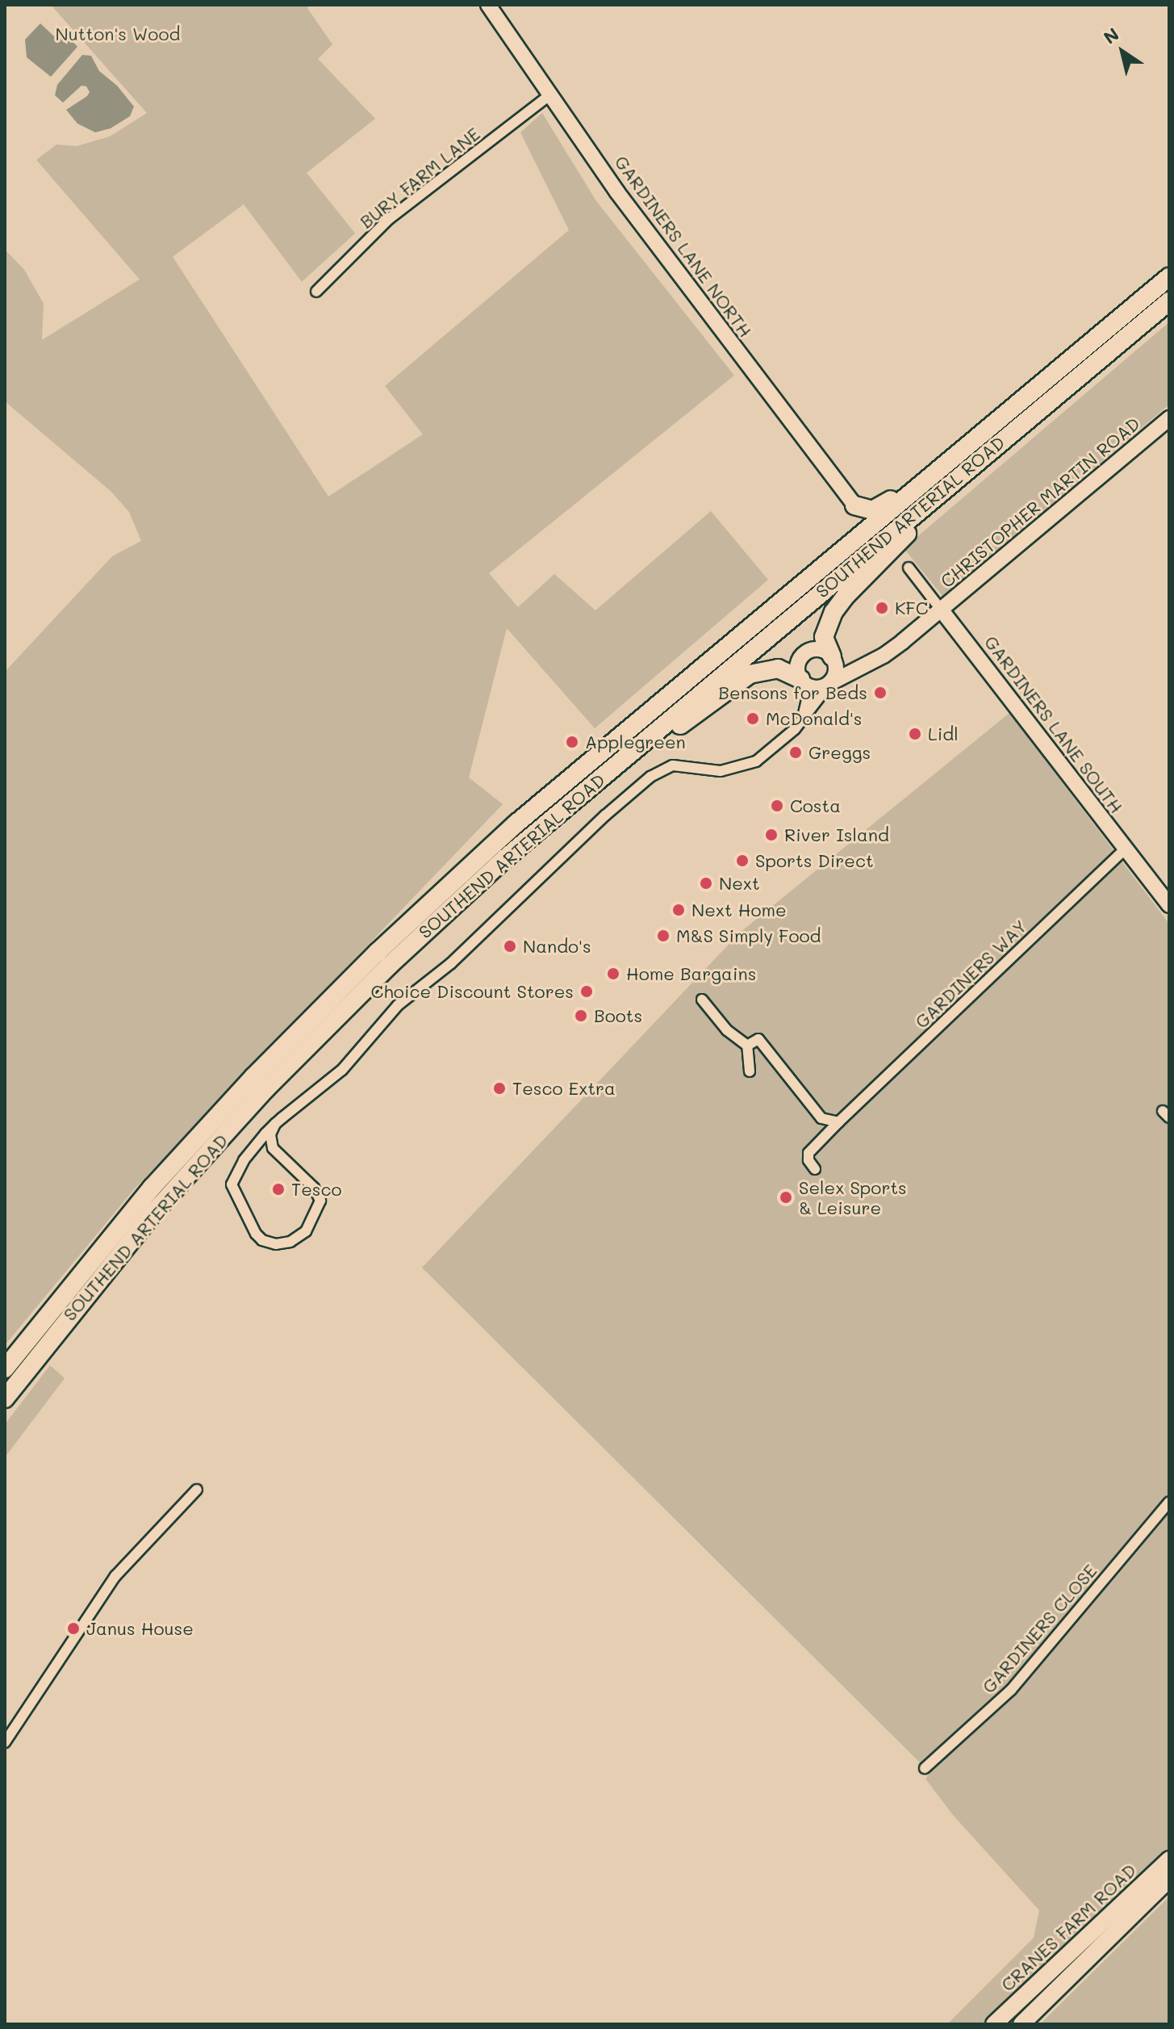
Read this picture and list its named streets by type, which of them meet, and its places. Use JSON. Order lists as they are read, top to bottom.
{
  "streets": {
    "highway": ["SOUTHEND ARTERIAL ROAD"],
    "main road": ["CRANES FARM ROAD"],
    "street": [
      "BURY FARM LANE",
      "GARDINERS LANE NORTH",
      "CHRISTOPHER MARTIN ROAD",
      "GARDINERS LANE SOUTH",
      "GARDINERS WAY",
      "GARDINERS CLOSE"
    ]
  },
  "crossings": [
    ["BURY FARM LANE", "GARDINERS LANE NORTH"],
    ["CHRISTOPHER MARTIN ROAD", "GARDINERS LANE SOUTH"],
    ["GARDINERS LANE SOUTH", "GARDINERS WAY"]
  ],
  "parks": ["Nutton's Wood"],
  "places": [
    "KFC",
    "Bensons for Beds",
    "McDonald's",
    "Lidl",
    "Applegreen",
    "Greggs",
    "Costa",
    "River Island",
    "Sports Direct",
    "Next",
    "Next Home",
    "M&S Simply Food",
    "Nando's",
    "Home Bargains",
    "Choice Discount Stores",
    "Boots",
    "Tesco Extra",
    "Tesco",
    "Selex Sports & Leisure",
    "Janus House"
  ],
  "north": "top left"
}
